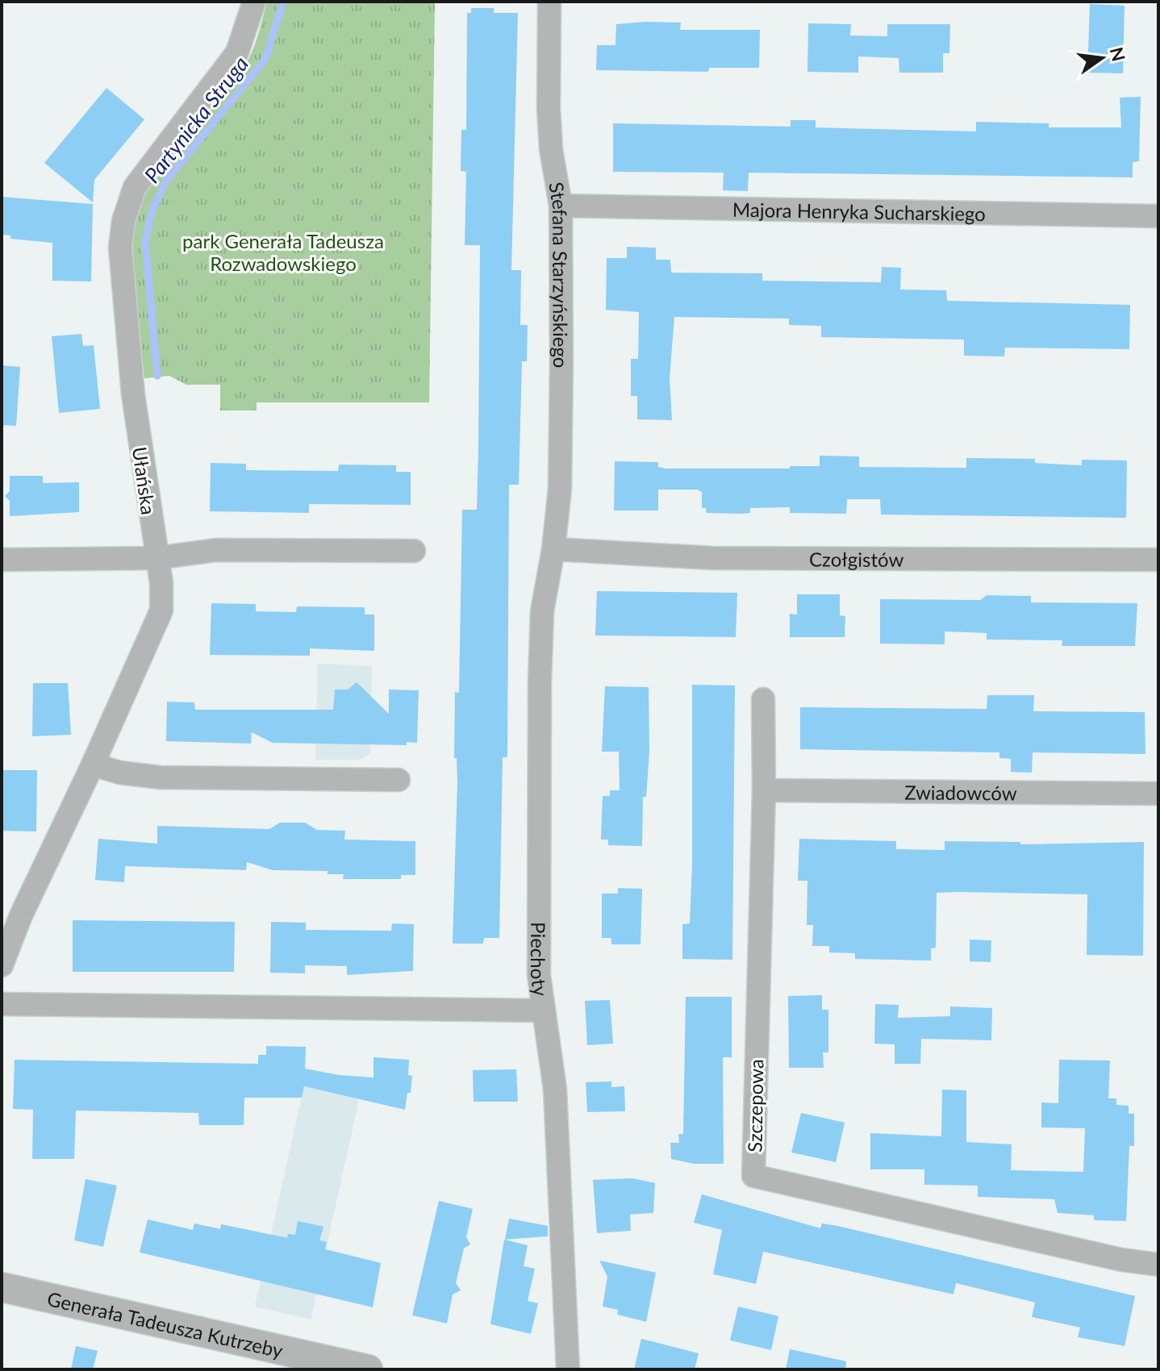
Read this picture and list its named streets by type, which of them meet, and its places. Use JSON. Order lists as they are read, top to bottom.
{
  "streets": {
    "street": [
      "Majora Henryka Sucharskiego",
      "Stefana Starzyńskiego",
      "Ułańska",
      "Czołgistów",
      "Zwiadowców",
      "Piechoty",
      "Szczepowa",
      "Generała Tadeusza Kutrzeby"
    ]
  },
  "crossings": [
    ["Majora Henryka Sucharskiego", "Stefana Starzyńskiego"],
    ["Stefana Starzyńskiego", "Czołgistów"],
    ["Stefana Starzyńskiego", "Piechoty"],
    ["Czołgistów", "Piechoty"],
    ["Zwiadowców", "Szczepowa"]
  ],
  "water": ["Partynicka Struga"],
  "parks": ["park Generała Tadeusza Rozwadowskiego"],
  "north": "right"
}
